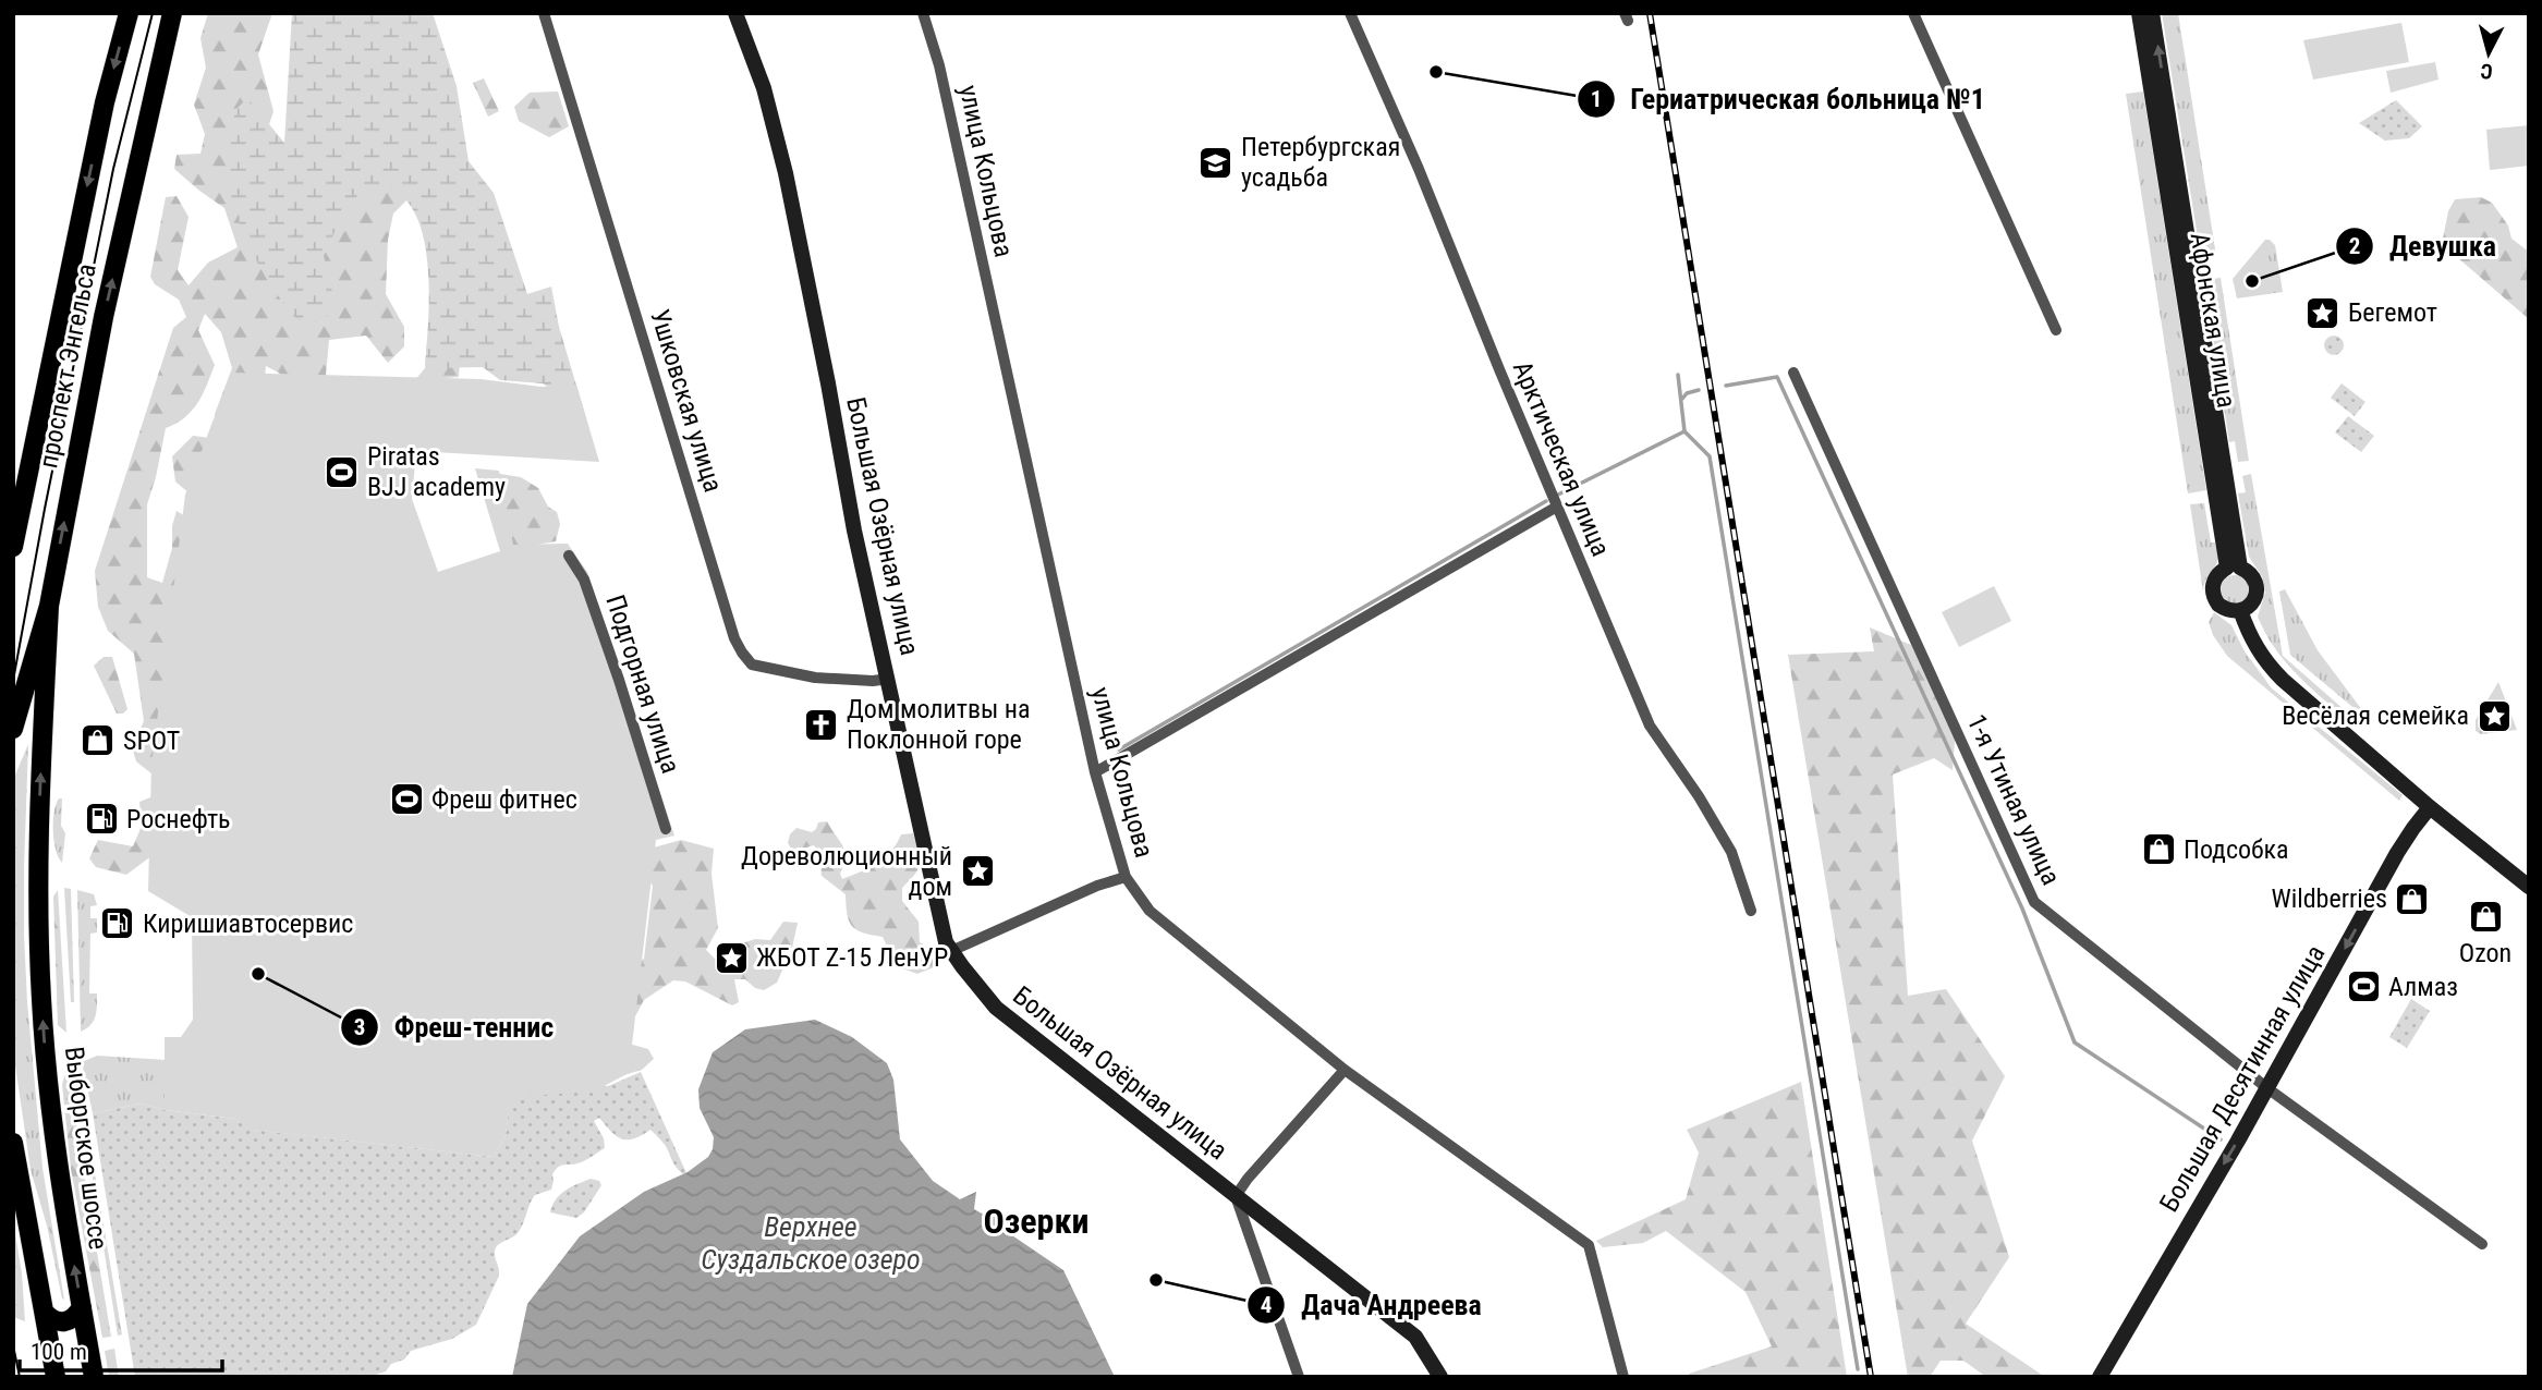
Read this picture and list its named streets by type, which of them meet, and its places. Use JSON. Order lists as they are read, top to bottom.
{
  "streets": {
    "main road": ["проспект Энгельса", "Выборгское шоссе"],
    "street": [
      "улица Кольцова",
      "Афонская улица",
      "Ушковская улица",
      "Арктическая улица",
      "Большая Озёрная улица",
      "Подгорная улица",
      "1-я Утиная улица",
      "Большая Десятинная улица"
    ]
  },
  "crossings": [
    ["проспект Энгельса", "Выборгское шоссе"],
    ["Ушковская улица", "Большая Озёрная улица"],
    ["1-я Утиная улица", "Большая Десятинная улица"]
  ],
  "one_way": ["Большая Десятинная улица", "Выборгское шоссе"],
  "districts": ["Озерки"],
  "water": ["Верхнее Суздальское озеро"],
  "places": {
    "other": [
      "Гериатрическая больница №1",
      "Девушка",
      "Фреш-теннис",
      "Дача Андреева"
    ],
    "school or university": ["Петербургская усадьба"],
    "place": [
      "Бегемот",
      "Весёлая семейка",
      "Дореволюционный дом",
      "ЖБОТ Z-15 ЛенУР"
    ],
    "sports": ["Piratas BJJ academy", "Фреш фитнес", "Алмаз"],
    "church": ["Дом молитвы на Поклонной горе"],
    "shop": [
      "SPOT",
      "Подсобка",
      "Wildberries",
      "Ozon"
    ],
    "fuel station": ["Роснефть", "Киришиавтосервис"]
  },
  "scale_bar": "100 m",
  "north": "bottom"
}
